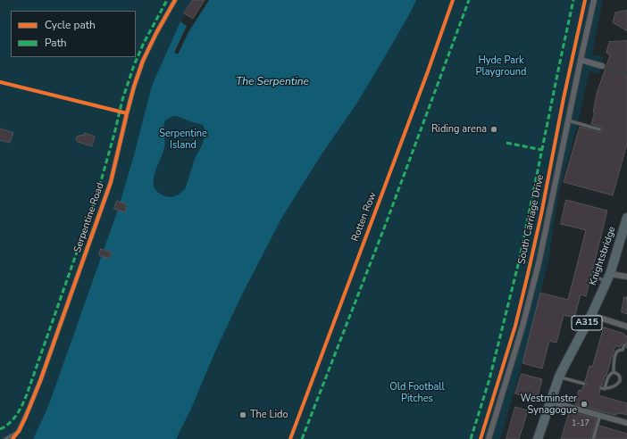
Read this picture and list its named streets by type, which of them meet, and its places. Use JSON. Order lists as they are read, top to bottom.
{
  "streets": {
    "main road": ["Knightsbridge", "A315"],
    "street": ["Serpentine Road", "South Carriage Drive"],
    "cycle path": ["Rotten Row"]
  },
  "water": ["The Serpentine"],
  "parks": ["Hyde Park Playground", "Serpentine Island", "Old Football Pitches"],
  "places": ["Riding arena", "Westminster Synagogue", "The Lido"],
  "house_numbers": ["1-17"],
  "legend": ["Cycle path", "Path"]
}
